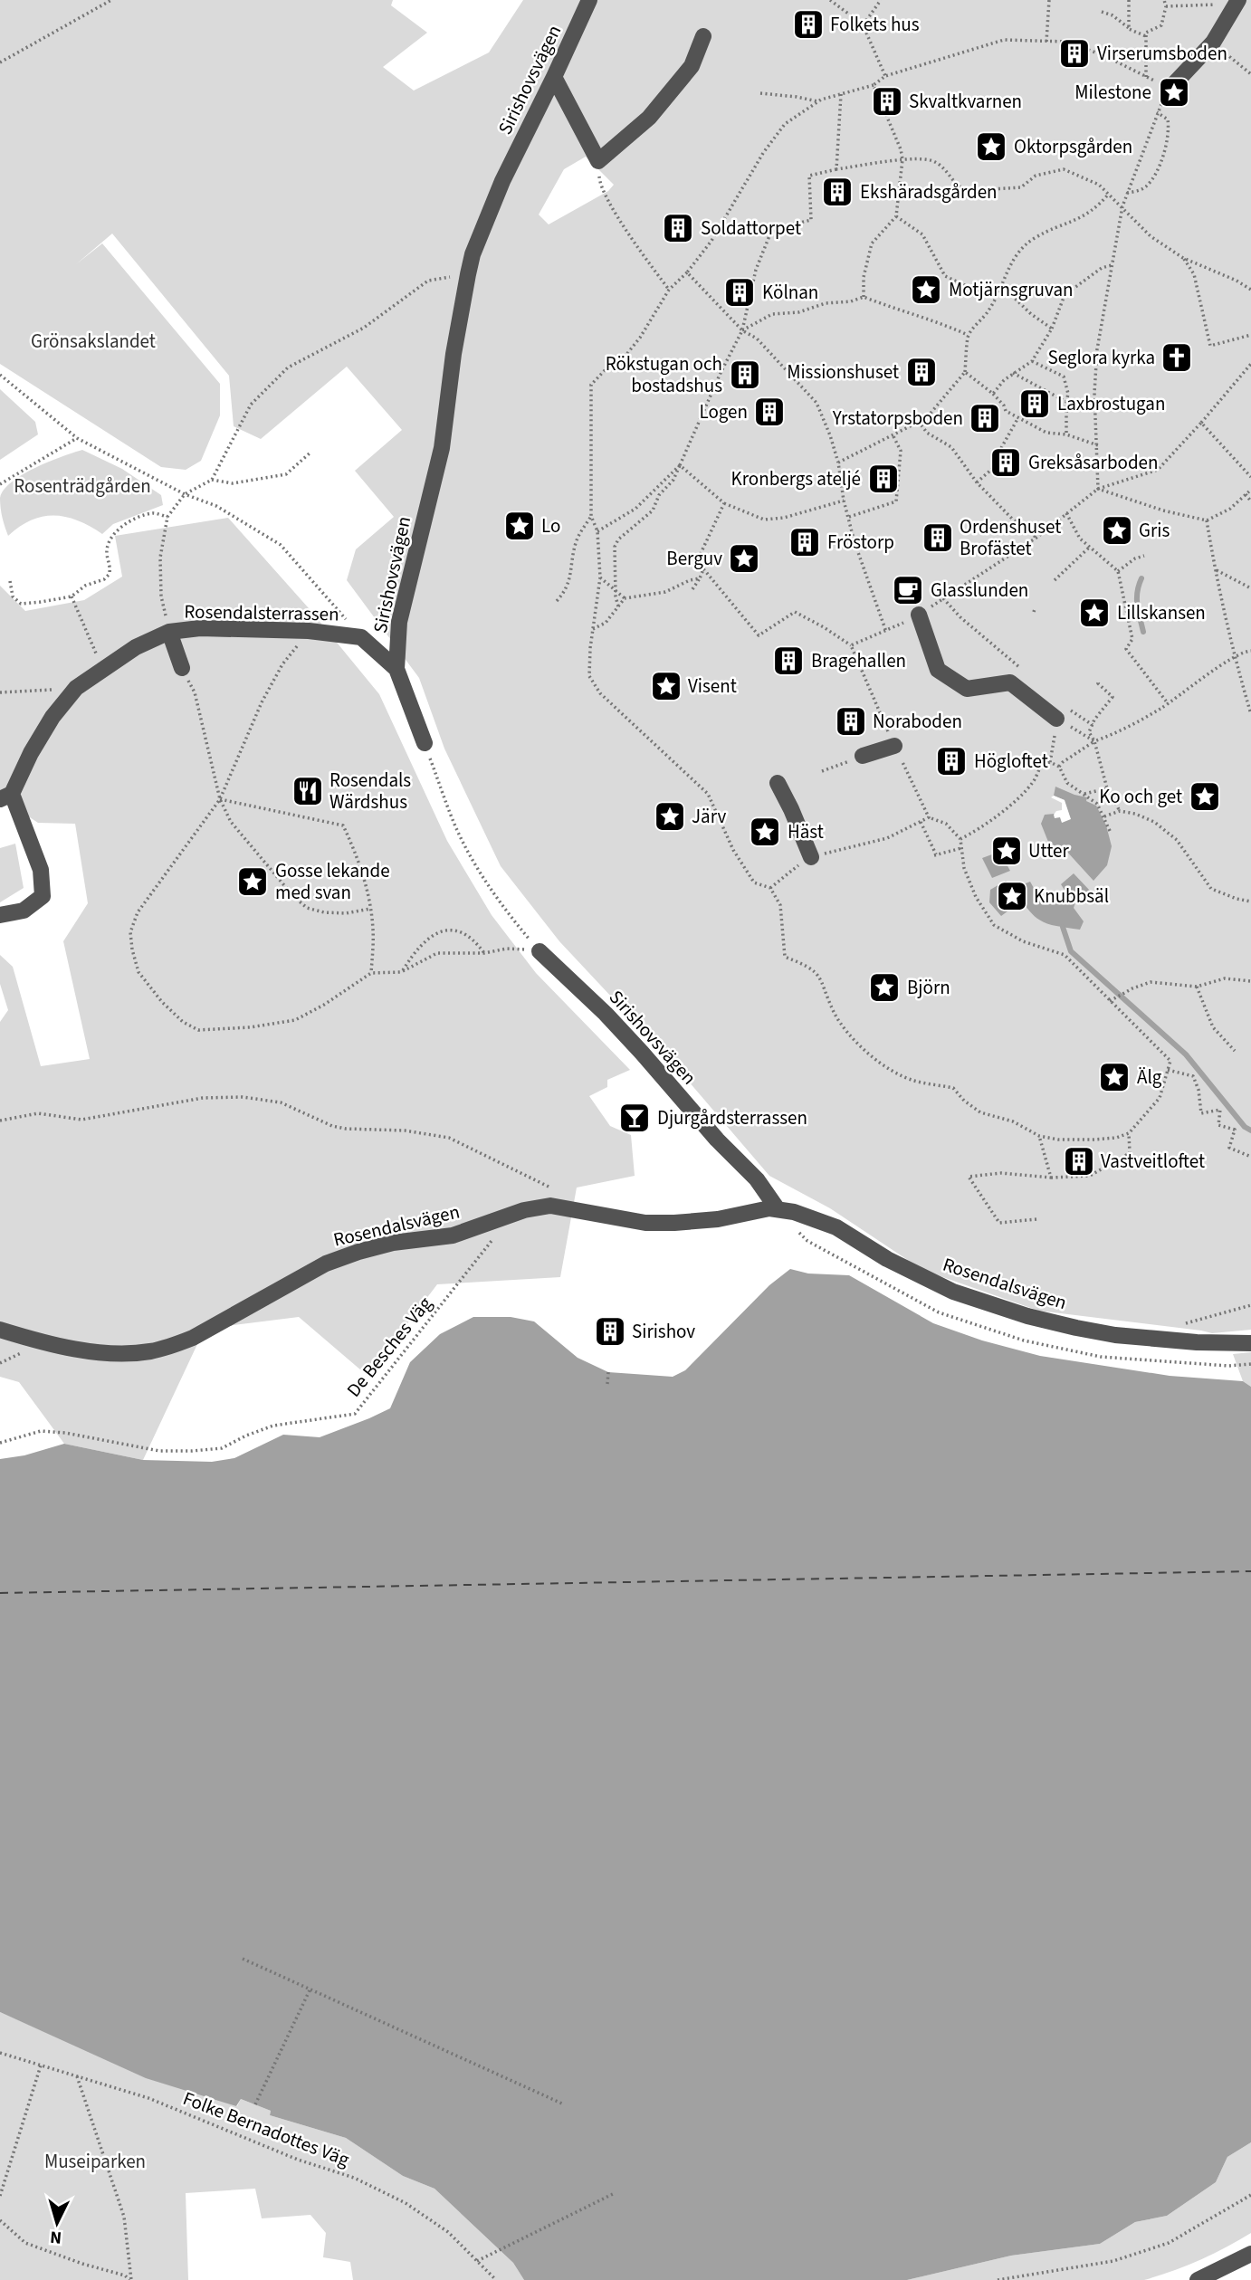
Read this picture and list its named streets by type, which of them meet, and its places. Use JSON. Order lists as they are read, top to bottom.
{
  "streets": {
    "street": ["Sirishovsvägen", "Rosendalsterrassen", "Rosendalsvägen"],
    "path": ["De Besches Väg", "Folke Bernadottes Väg"]
  },
  "crossings": [
    ["Sirishovsvägen", "Rosendalsterrassen"],
    ["Sirishovsvägen", "Rosendalsvägen"],
    ["Rosendalsvägen", "De Besches Väg"]
  ],
  "parks": ["Grönsakslandet", "Rosenträdgården", "Museiparken"],
  "places": {
    "building": [
      "Folkets hus",
      "Virserumsboden",
      "Skvaltkvarnen",
      "Ekshäradsgården",
      "Soldattorpet",
      "Kölnan",
      "Missionshuset",
      "Rökstugan och bostadshus",
      "Laxbrostugan",
      "Logen",
      "Yrstatorpsboden",
      "Greksåsarboden",
      "Kronbergs ateljé",
      "Ordenshuset Brofästet",
      "Fröstorp",
      "Bragehallen",
      "Noraboden",
      "Högloftet",
      "Vastveitloftet",
      "Sirishov"
    ],
    "place": [
      "Milestone",
      "Oktorpsgården",
      "Motjärnsgruvan",
      "Lo",
      "Gris",
      "Berguv",
      "Lillskansen",
      "Visent",
      "Ko och get",
      "Järv",
      "Häst",
      "Utter",
      "Gosse lekande med svan",
      "Knubbsäl",
      "Björn",
      "Älg"
    ],
    "church": ["Seglora kyrka"],
    "cafe": ["Glasslunden"],
    "restaurant": ["Rosendals Wärdshus"],
    "bar": ["Djurgårdsterrassen"]
  },
  "north": "bottom"
}
